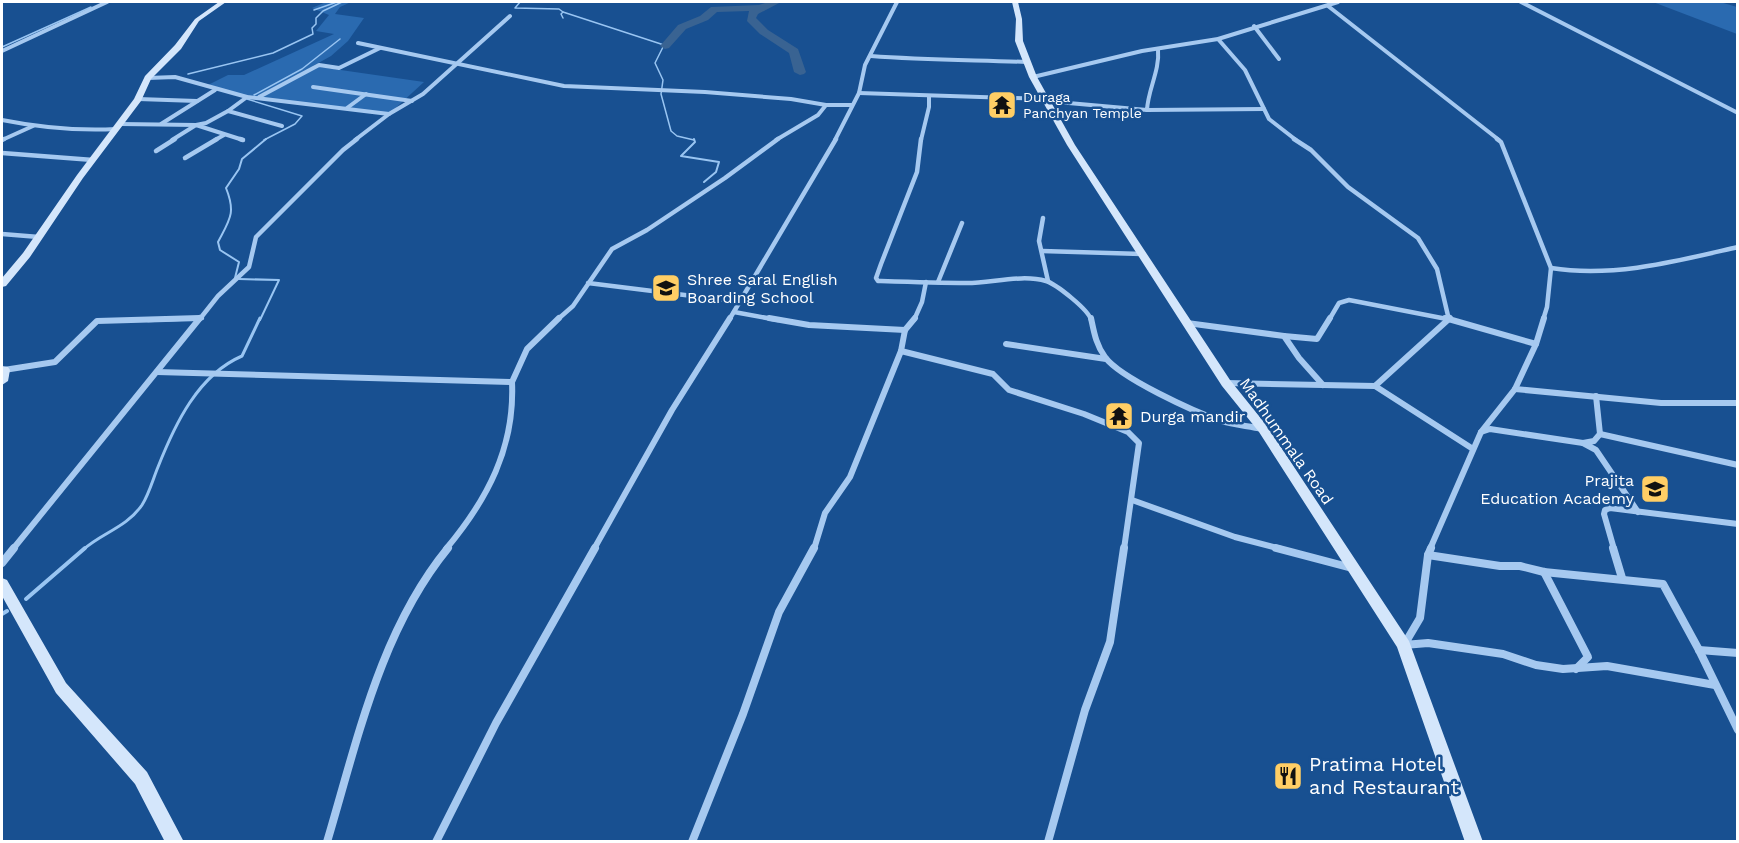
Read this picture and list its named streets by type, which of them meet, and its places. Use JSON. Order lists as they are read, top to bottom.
{
  "streets": {
    "street": ["Madhummala Road"]
  },
  "places": {
    "temple": ["Duraga Panchyan Temple", "Durga mandir"],
    "school or university": ["Shree Saral English Boarding School", "Prajita Education Academy"],
    "restaurant": ["Pratima Hotel and Restaurant"]
  }
}
